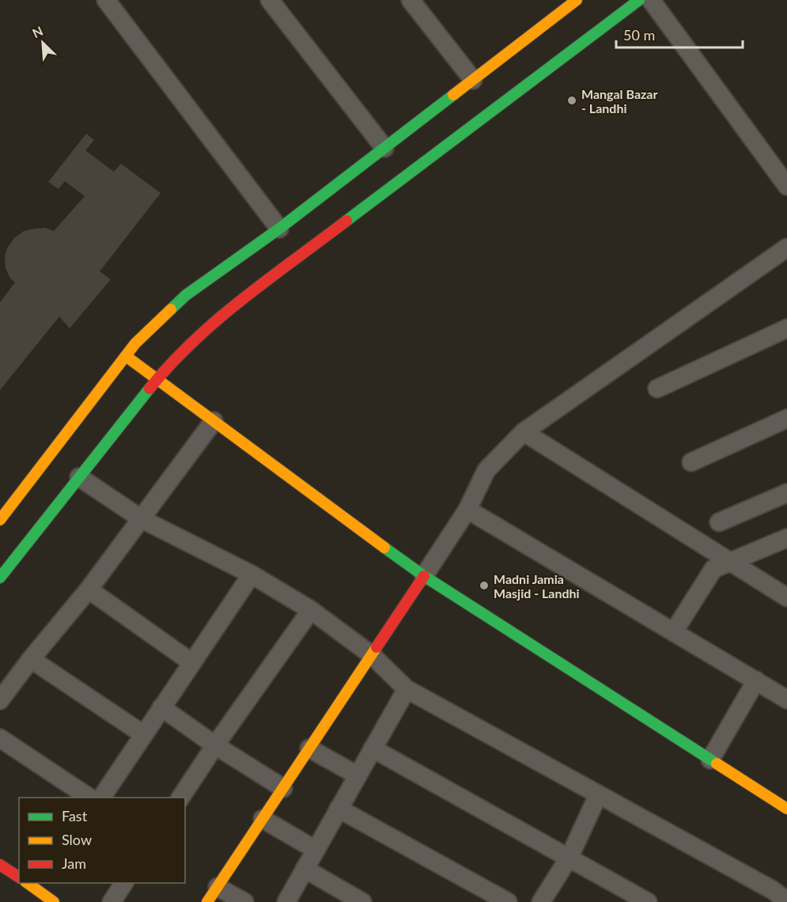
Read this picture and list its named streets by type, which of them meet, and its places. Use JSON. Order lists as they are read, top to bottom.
{
  "places": ["Mangal Bazar - Landhi", "Madni Jamia Masjid - Landhi"],
  "legend": ["Fast", "Slow", "Jam"],
  "scale_bar": "50 m",
  "north": "top left"
}
